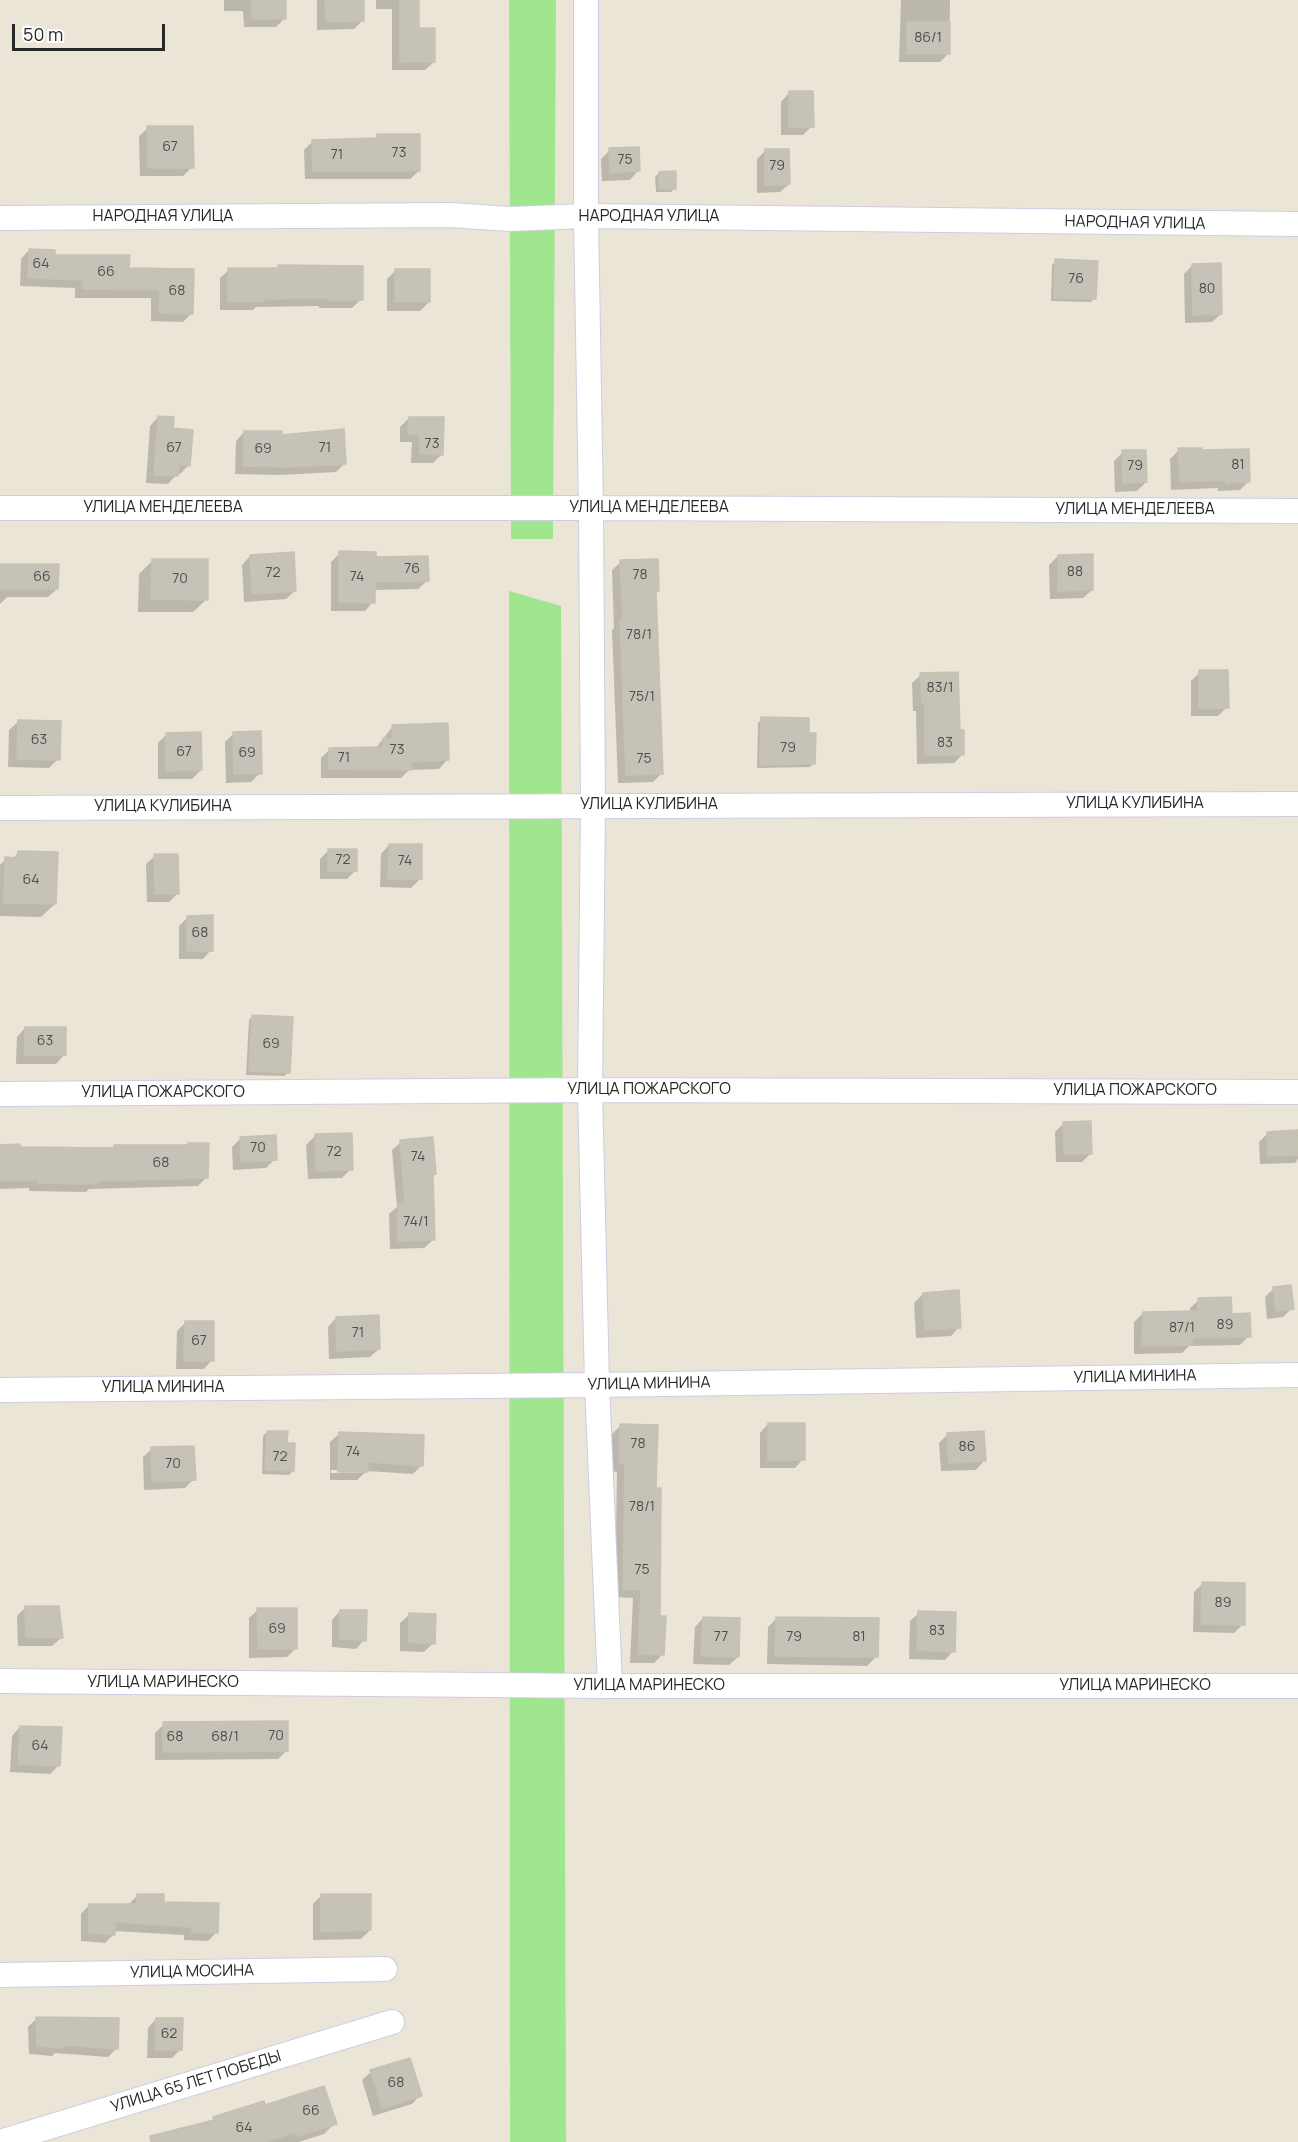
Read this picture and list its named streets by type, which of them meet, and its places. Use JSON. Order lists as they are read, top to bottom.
{
  "streets": {
    "street": [
      "НАРОДНАЯ УЛИЦА",
      "УЛИЦА МЕНДЕЛЕЕВА",
      "УЛИЦА КУЛИБИНА",
      "УЛИЦА ПОЖАРСКОГО",
      "УЛИЦА МИНИНА",
      "УЛИЦА МАРИНЕСКО",
      "УЛИЦА МОСИНА",
      "УЛИЦА 65 ЛЕТ ПОБЕДЫ"
    ]
  },
  "house_numbers": [
    "86/1",
    "67",
    "73",
    "71",
    "75",
    "79",
    "64",
    "66",
    "76",
    "80",
    "68",
    "73",
    "67",
    "71",
    "69",
    "81",
    "79",
    "76",
    "88",
    "72",
    "78",
    "66",
    "74",
    "70",
    "78/1",
    "83/1",
    "75/1",
    "63",
    "83",
    "79",
    "73",
    "67",
    "69",
    "71",
    "75",
    "72",
    "74",
    "64",
    "68",
    "63",
    "69",
    "70",
    "72",
    "74",
    "68",
    "74/1",
    "89",
    "87/1",
    "71",
    "67",
    "78",
    "86",
    "74",
    "72",
    "70",
    "78/1",
    "75",
    "89",
    "69",
    "83",
    "77",
    "79",
    "81",
    "70",
    "68",
    "68/1",
    "64",
    "62",
    "68",
    "66",
    "64"
  ],
  "scale_bar": "50 m"
}
